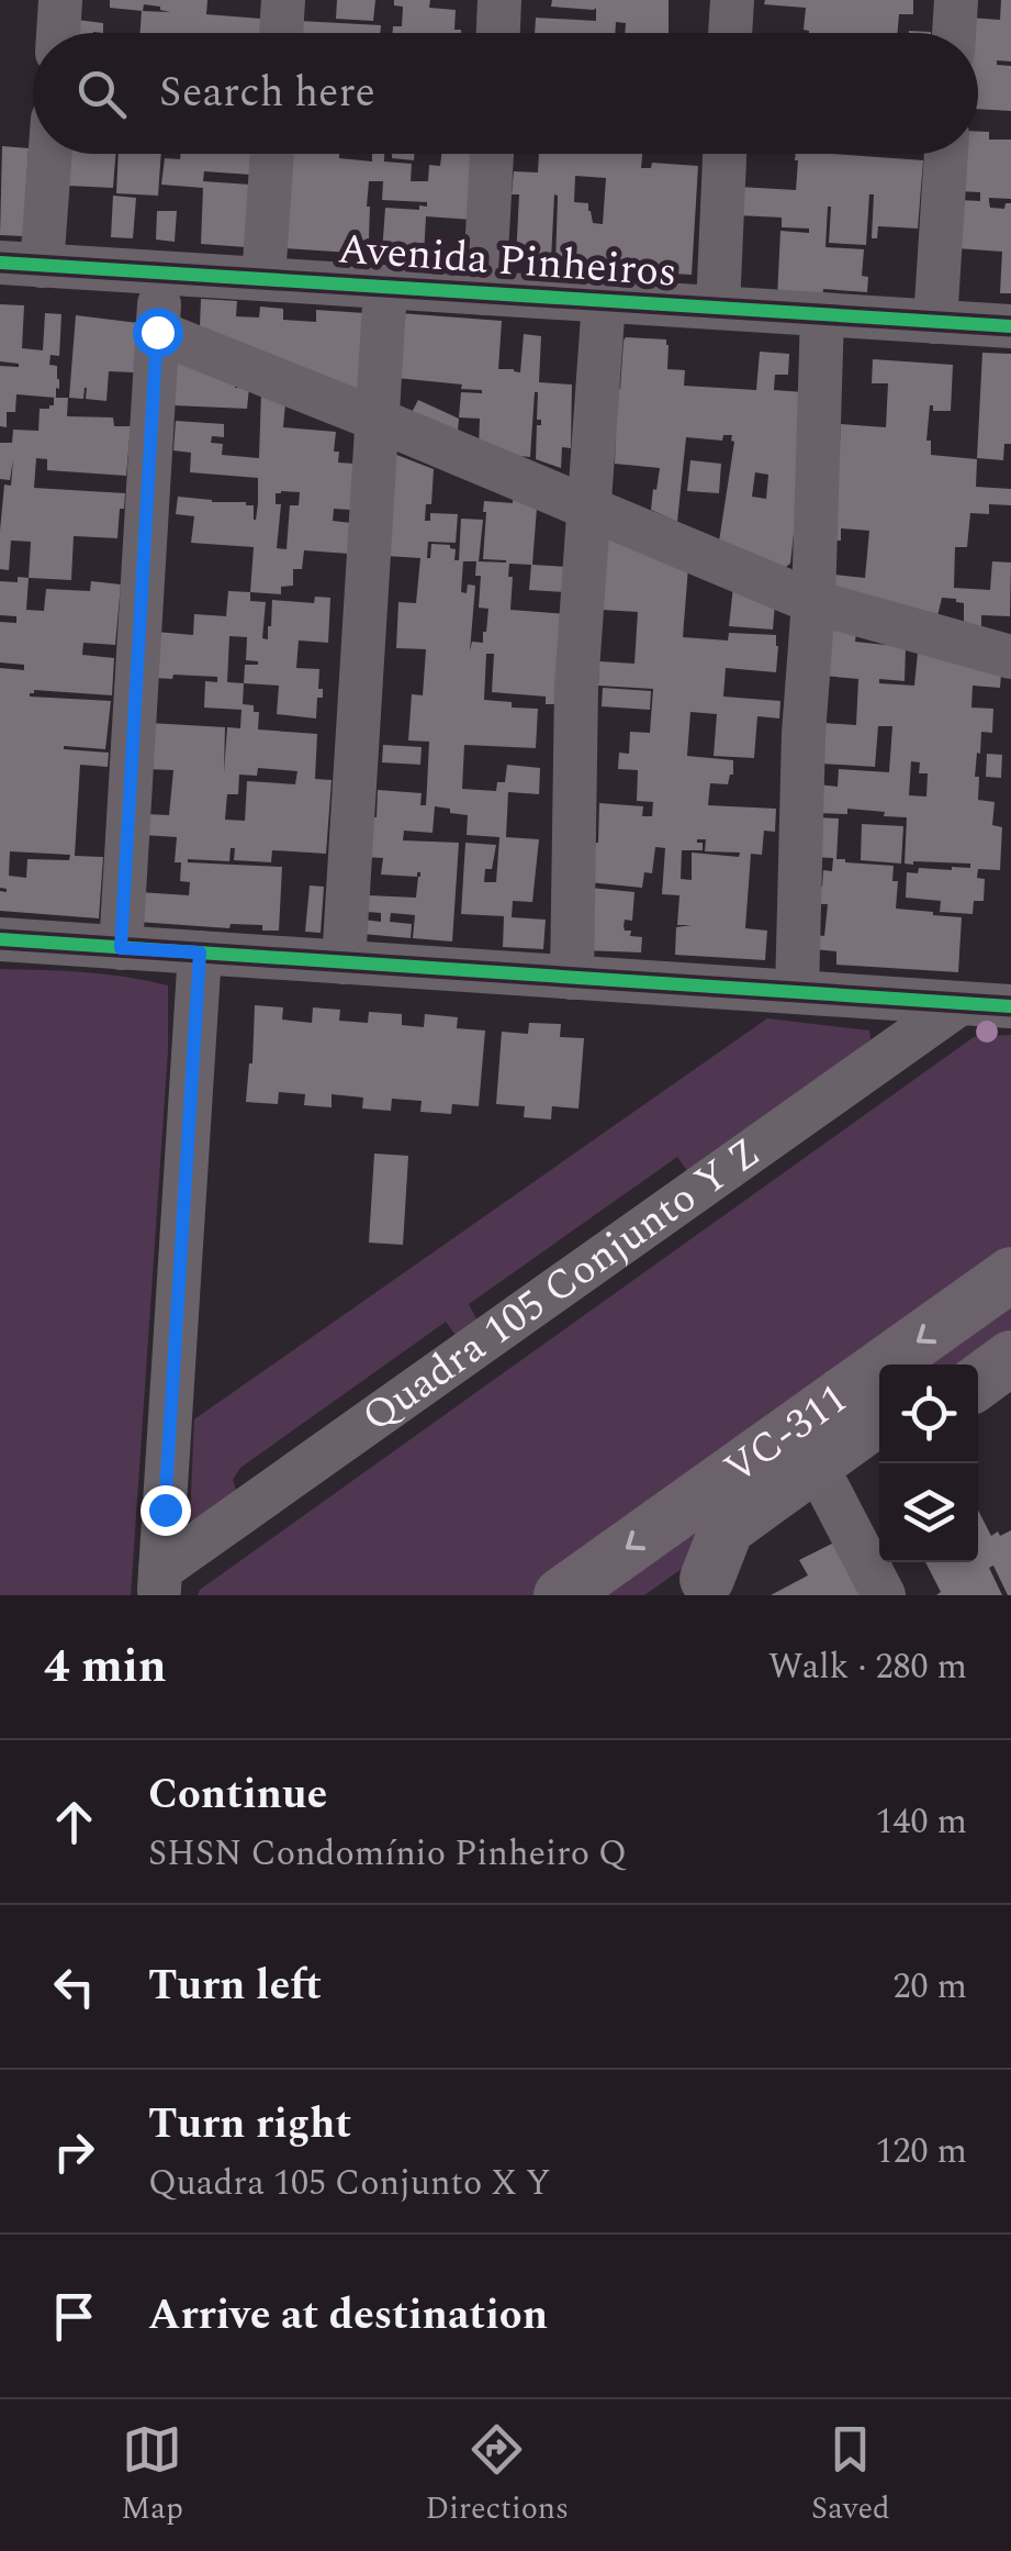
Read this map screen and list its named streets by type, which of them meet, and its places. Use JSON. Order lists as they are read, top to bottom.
{
  "streets": {
    "main road": ["VC-311"],
    "street": ["Avenida Pinheiros", "Quadra 105 Conjunto Y Z"]
  },
  "page": {
    "search": "Search here",
    "heading": ["4 min", "Walk · 280 m"],
    "list": [
      ["Continue", "SHSN Condomínio Pinheiro Q", "140 m"],
      ["Turn left", "20 m"],
      ["Turn right", "Quadra 105 Conjunto X Y", "120 m"],
      "Arrive at destination"
    ],
    "nav": ["Map", "Directions", "Saved"]
  }
}
